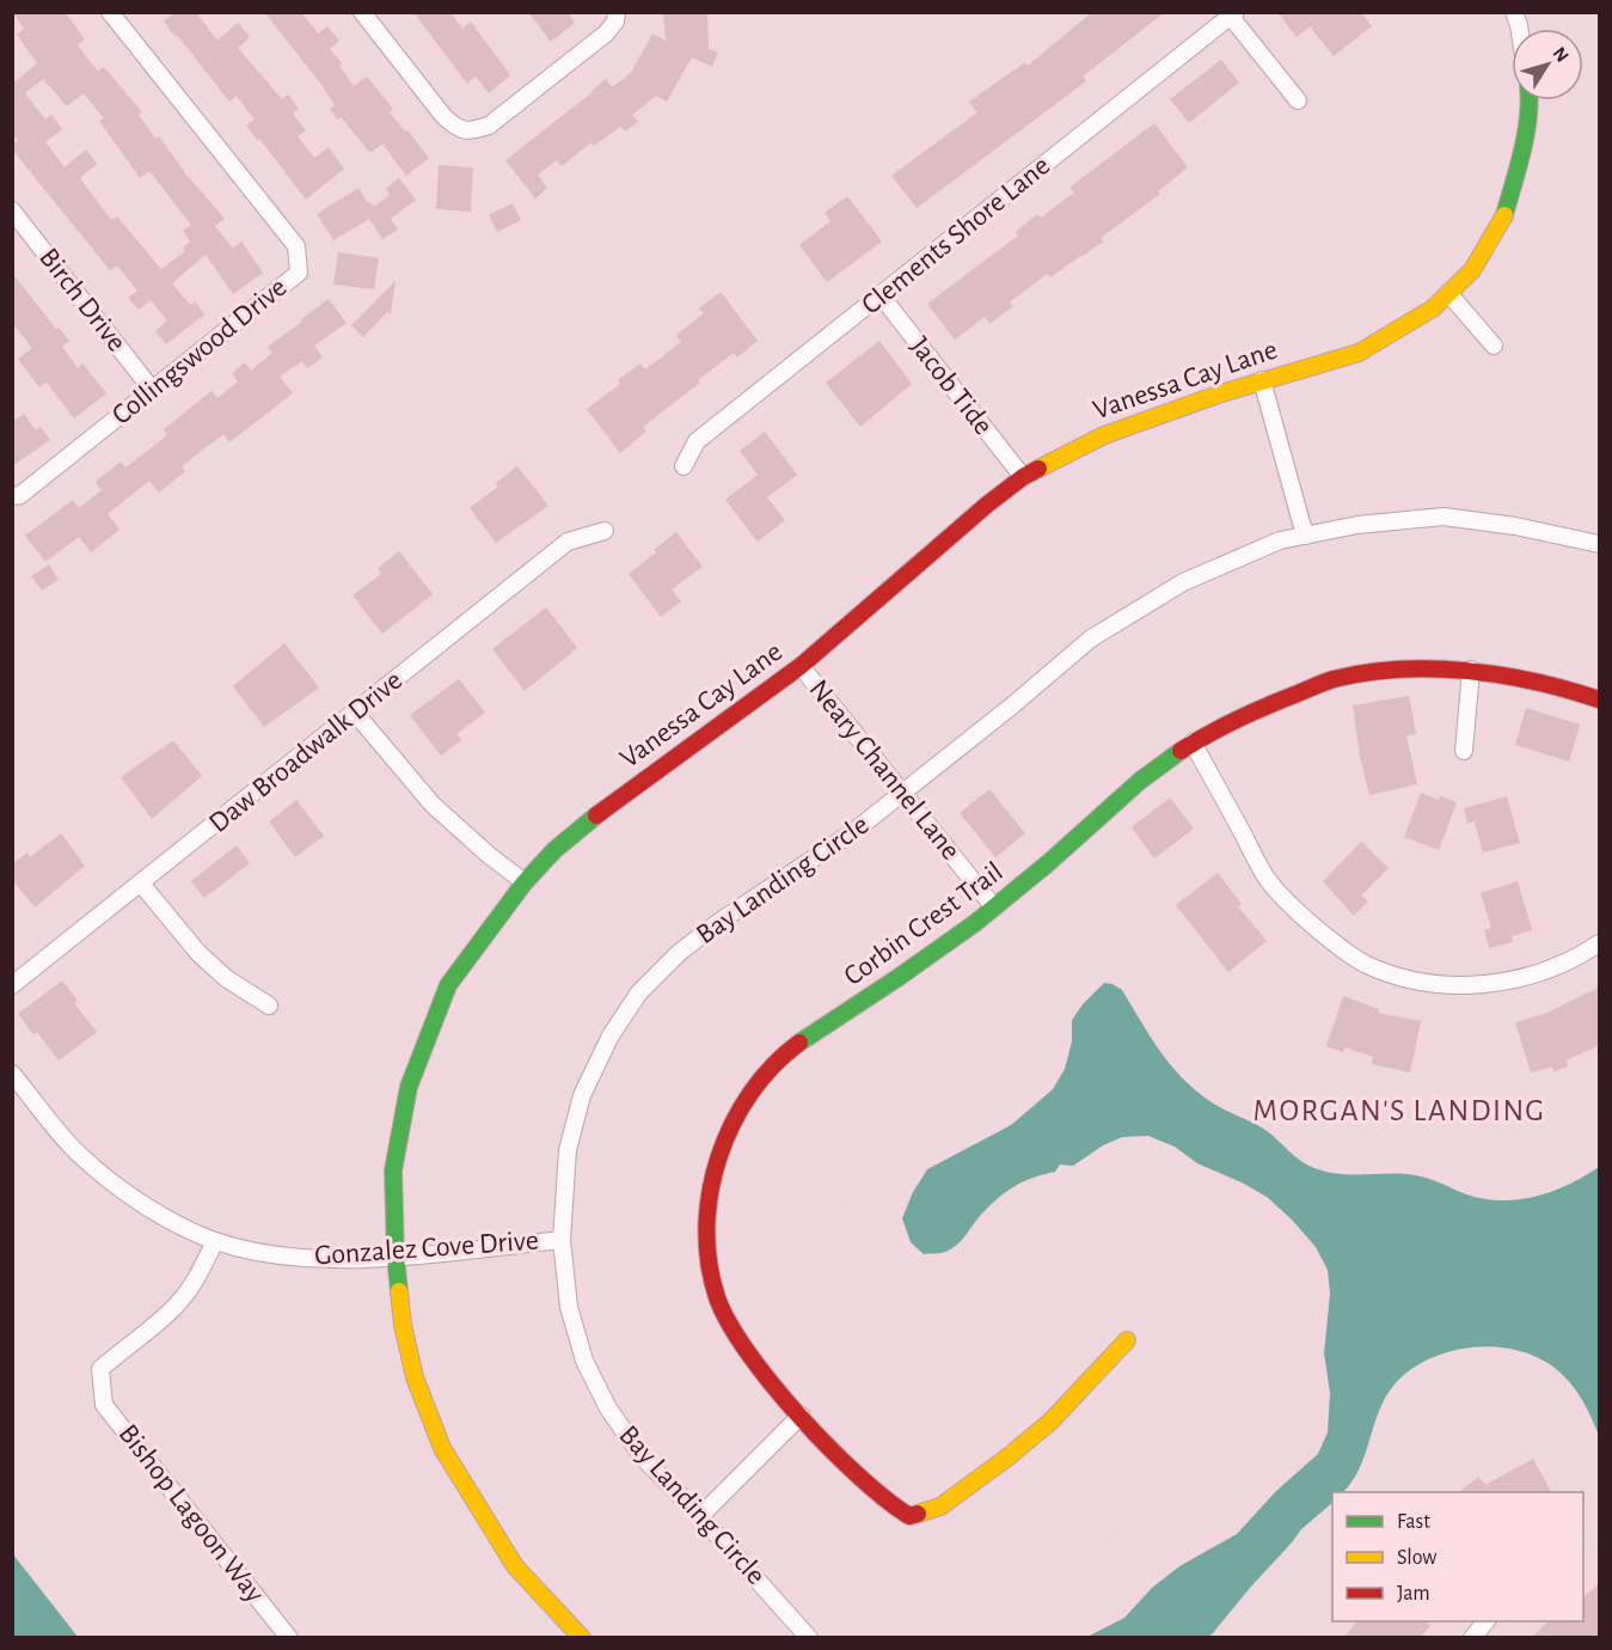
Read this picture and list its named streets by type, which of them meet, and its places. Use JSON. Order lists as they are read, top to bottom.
{
  "streets": {
    "street": [
      "Clements Shore Lane",
      "Birch Drive",
      "Collingswood Drive",
      "Vanessa Cay Lane",
      "Jacob Tide",
      "Daw Broadwalk Drive",
      "Neary Channel Lane",
      "Bay Landing Circle",
      "Corbin Crest Trail",
      "Gonzalez Cove Drive",
      "Bishop Lagoon Way"
    ]
  },
  "crossings": [
    ["Clements Shore Lane", "Jacob Tide"],
    ["Birch Drive", "Collingswood Drive"],
    ["Vanessa Cay Lane", "Jacob Tide"],
    ["Vanessa Cay Lane", "Neary Channel Lane"],
    ["Vanessa Cay Lane", "Gonzalez Cove Drive"],
    ["Neary Channel Lane", "Bay Landing Circle"],
    ["Neary Channel Lane", "Corbin Crest Trail"],
    ["Bay Landing Circle", "Gonzalez Cove Drive"],
    ["Gonzalez Cove Drive", "Bishop Lagoon Way"]
  ],
  "districts": ["MORGAN'S LANDING"],
  "legend": ["Fast", "Slow", "Jam"],
  "north": "top right"
}
